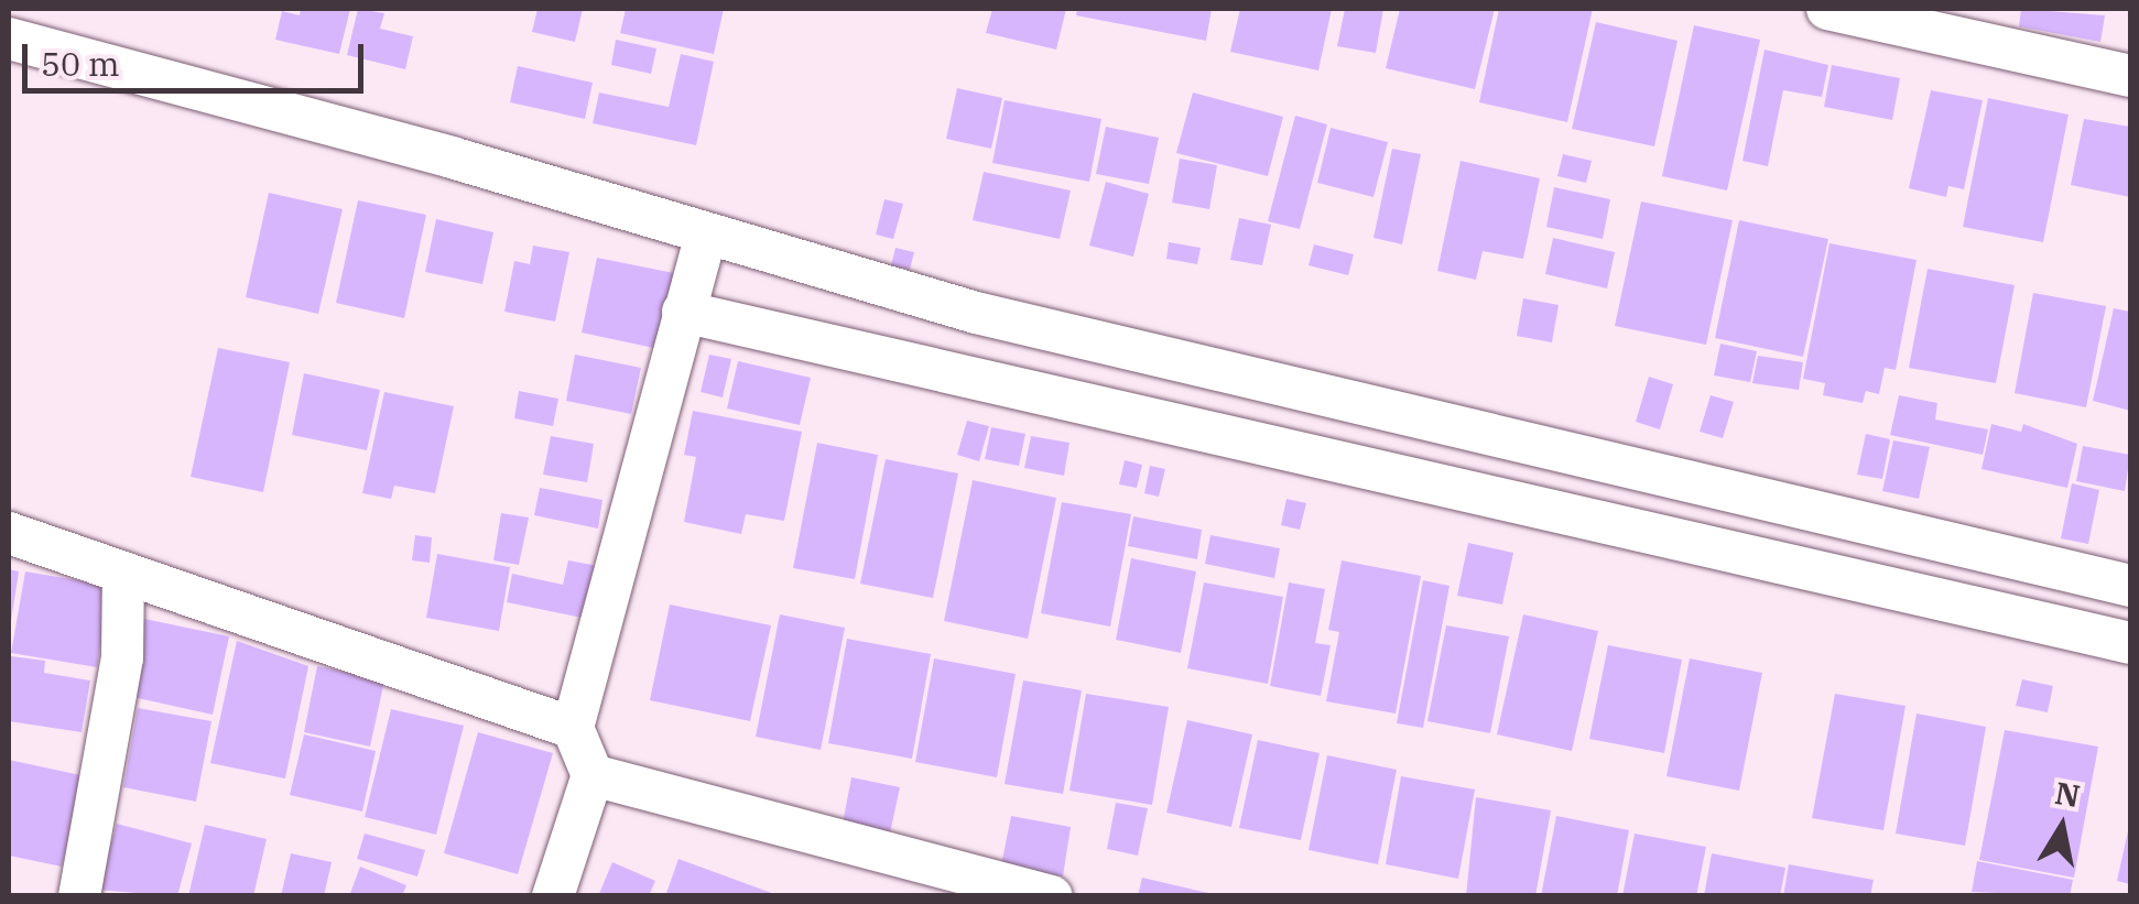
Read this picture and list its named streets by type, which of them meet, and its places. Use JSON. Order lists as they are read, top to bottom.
{
  "scale_bar": "50 m",
  "north": "top"
}
